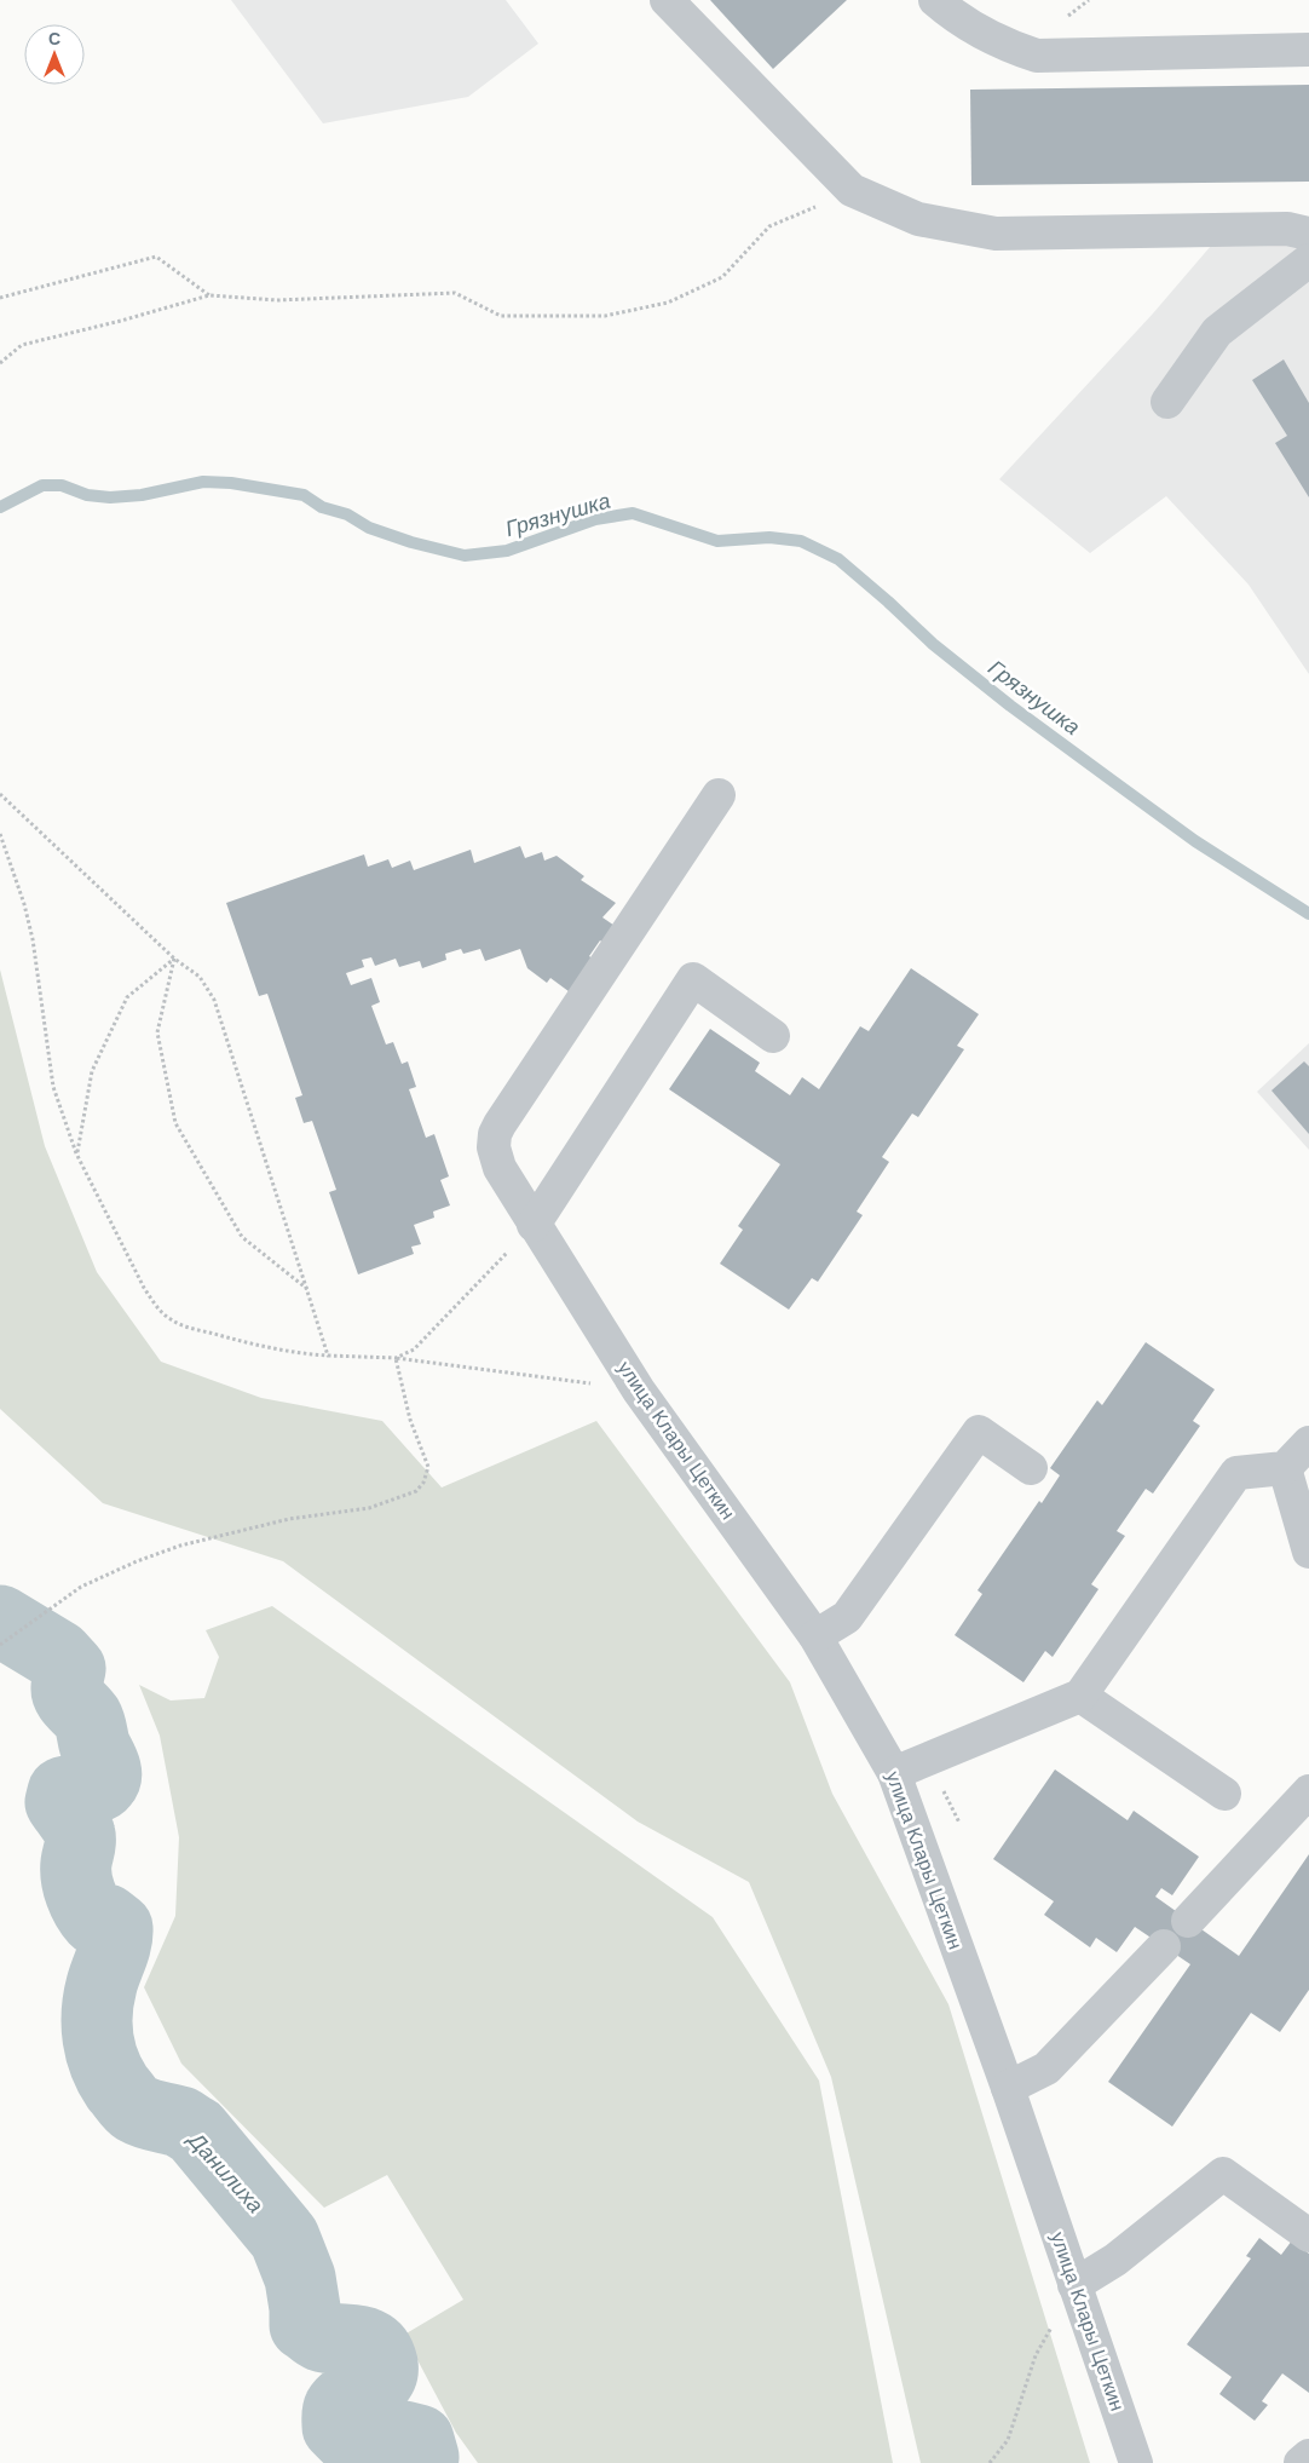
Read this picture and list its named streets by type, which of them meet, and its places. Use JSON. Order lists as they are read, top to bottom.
{
  "streets": {
    "street": ["улица Клары Цеткин"]
  },
  "water": ["Грязнушка", "Данилиха"],
  "north": "top"
}
